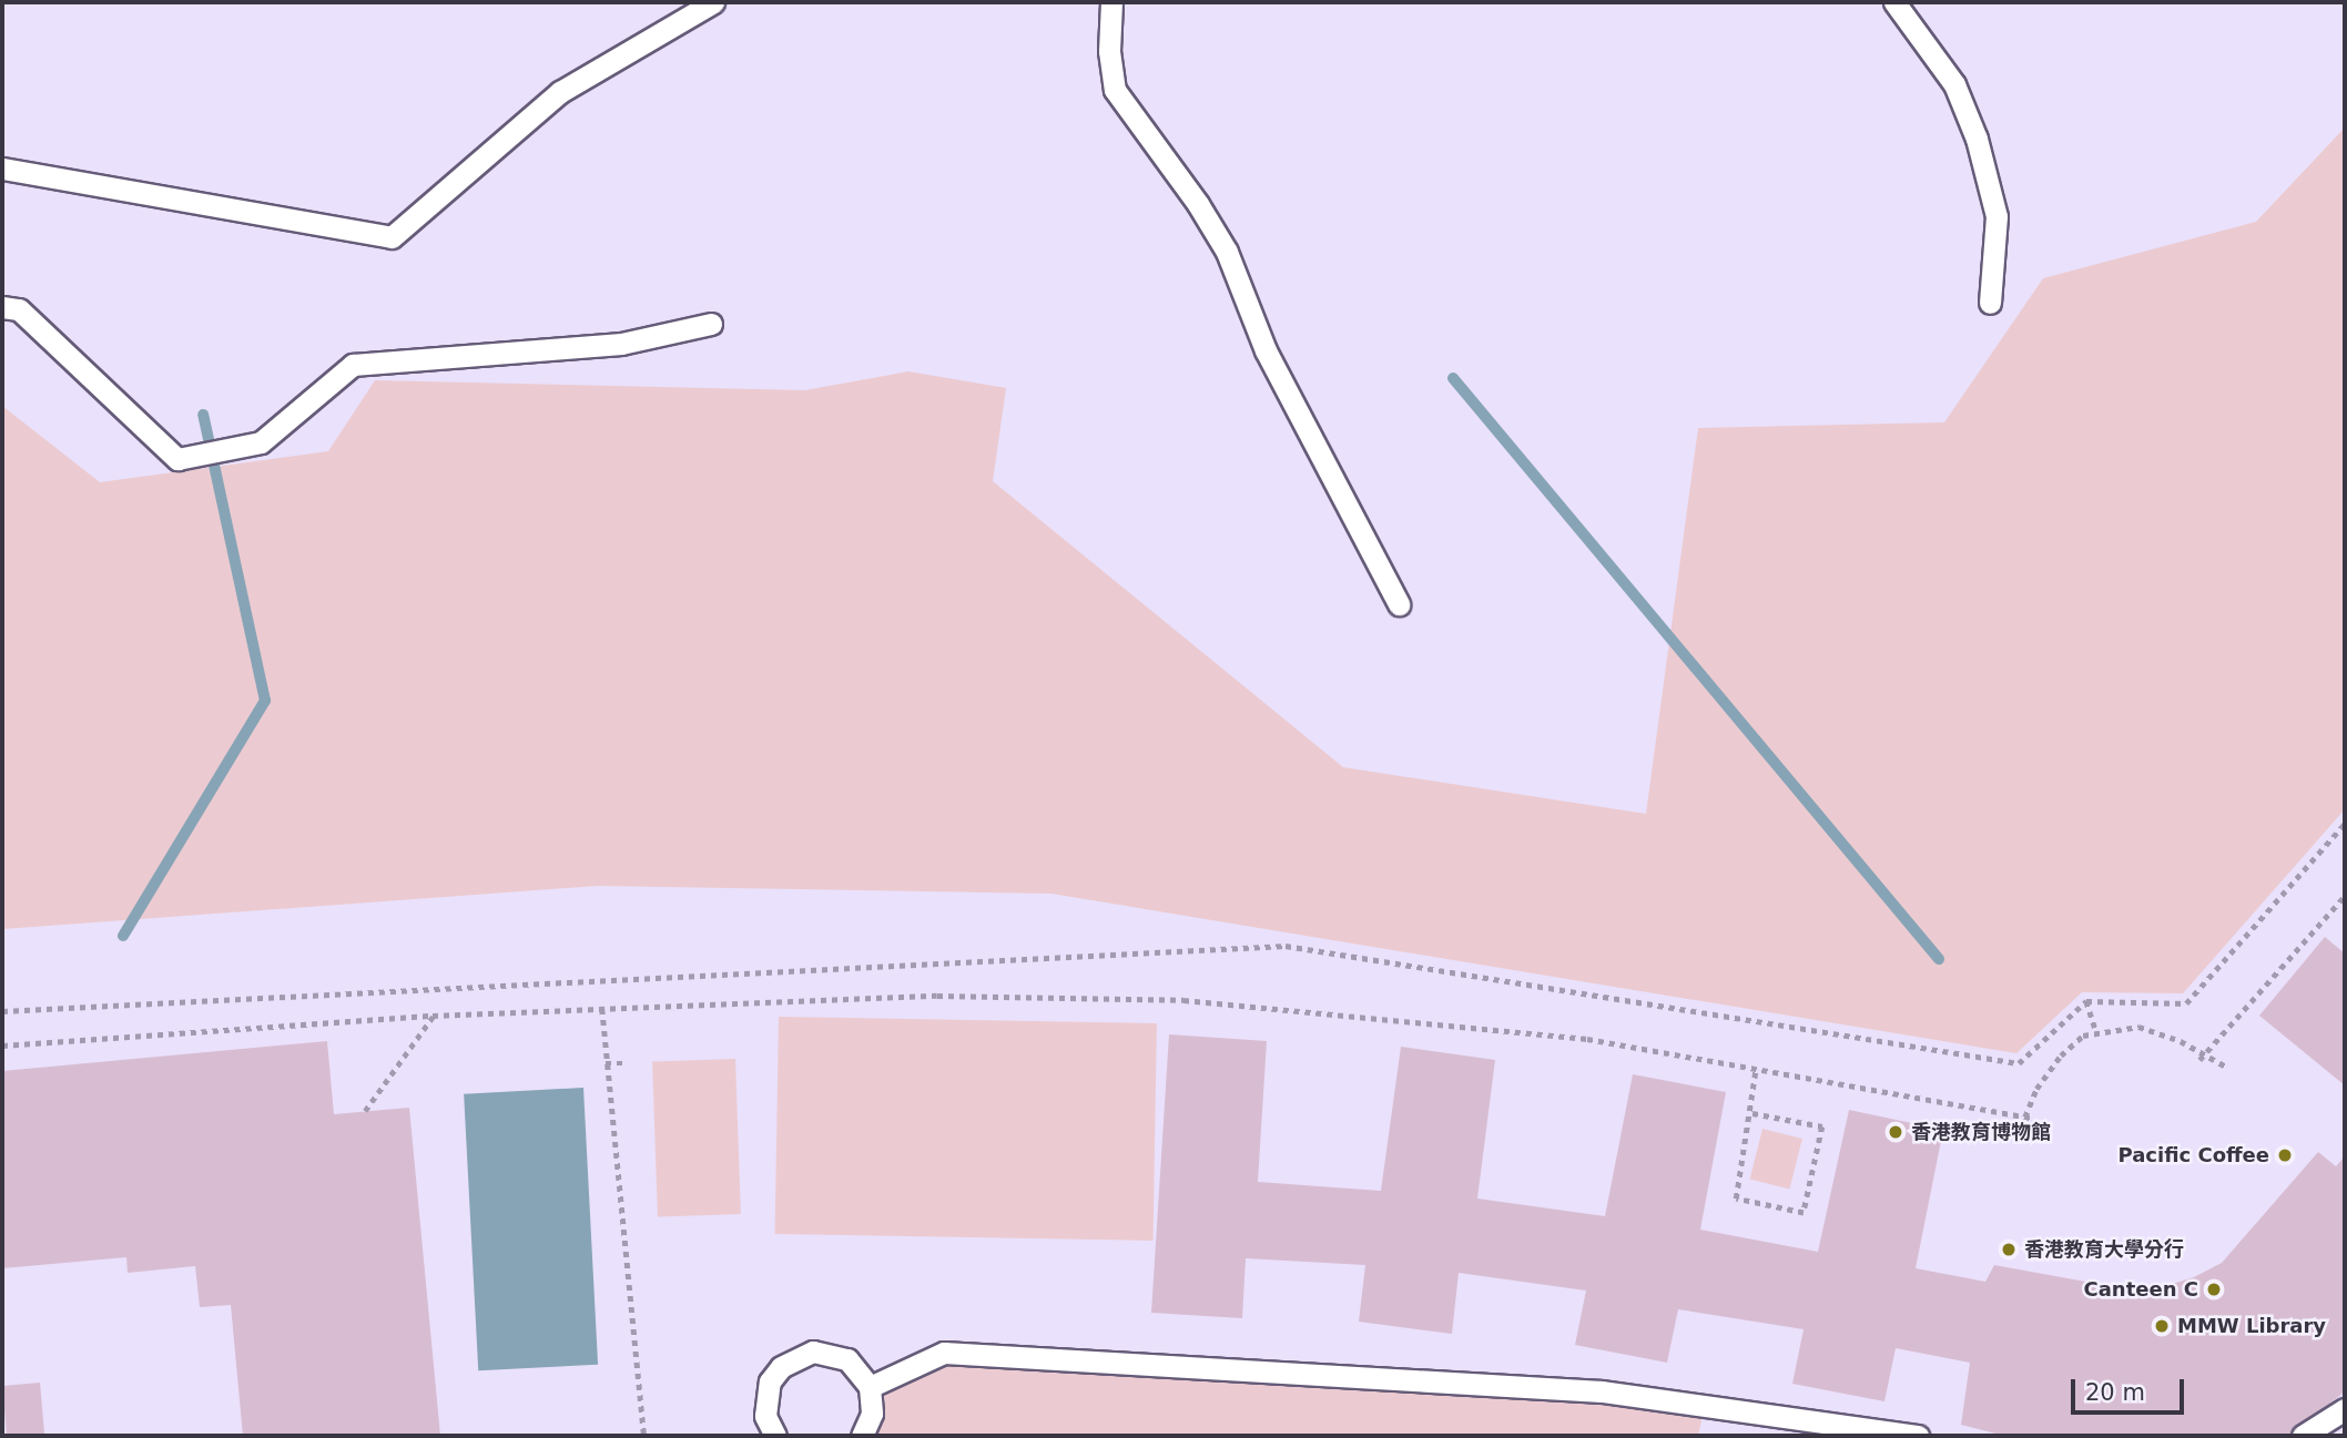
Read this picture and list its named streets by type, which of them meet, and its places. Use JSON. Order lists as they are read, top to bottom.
{
  "places": [
    "香港教育博物館",
    "Pacific Coffee",
    "香港教育大學分行",
    "Canteen C",
    "MMW Library"
  ],
  "scale_bar": "20 m"
}
